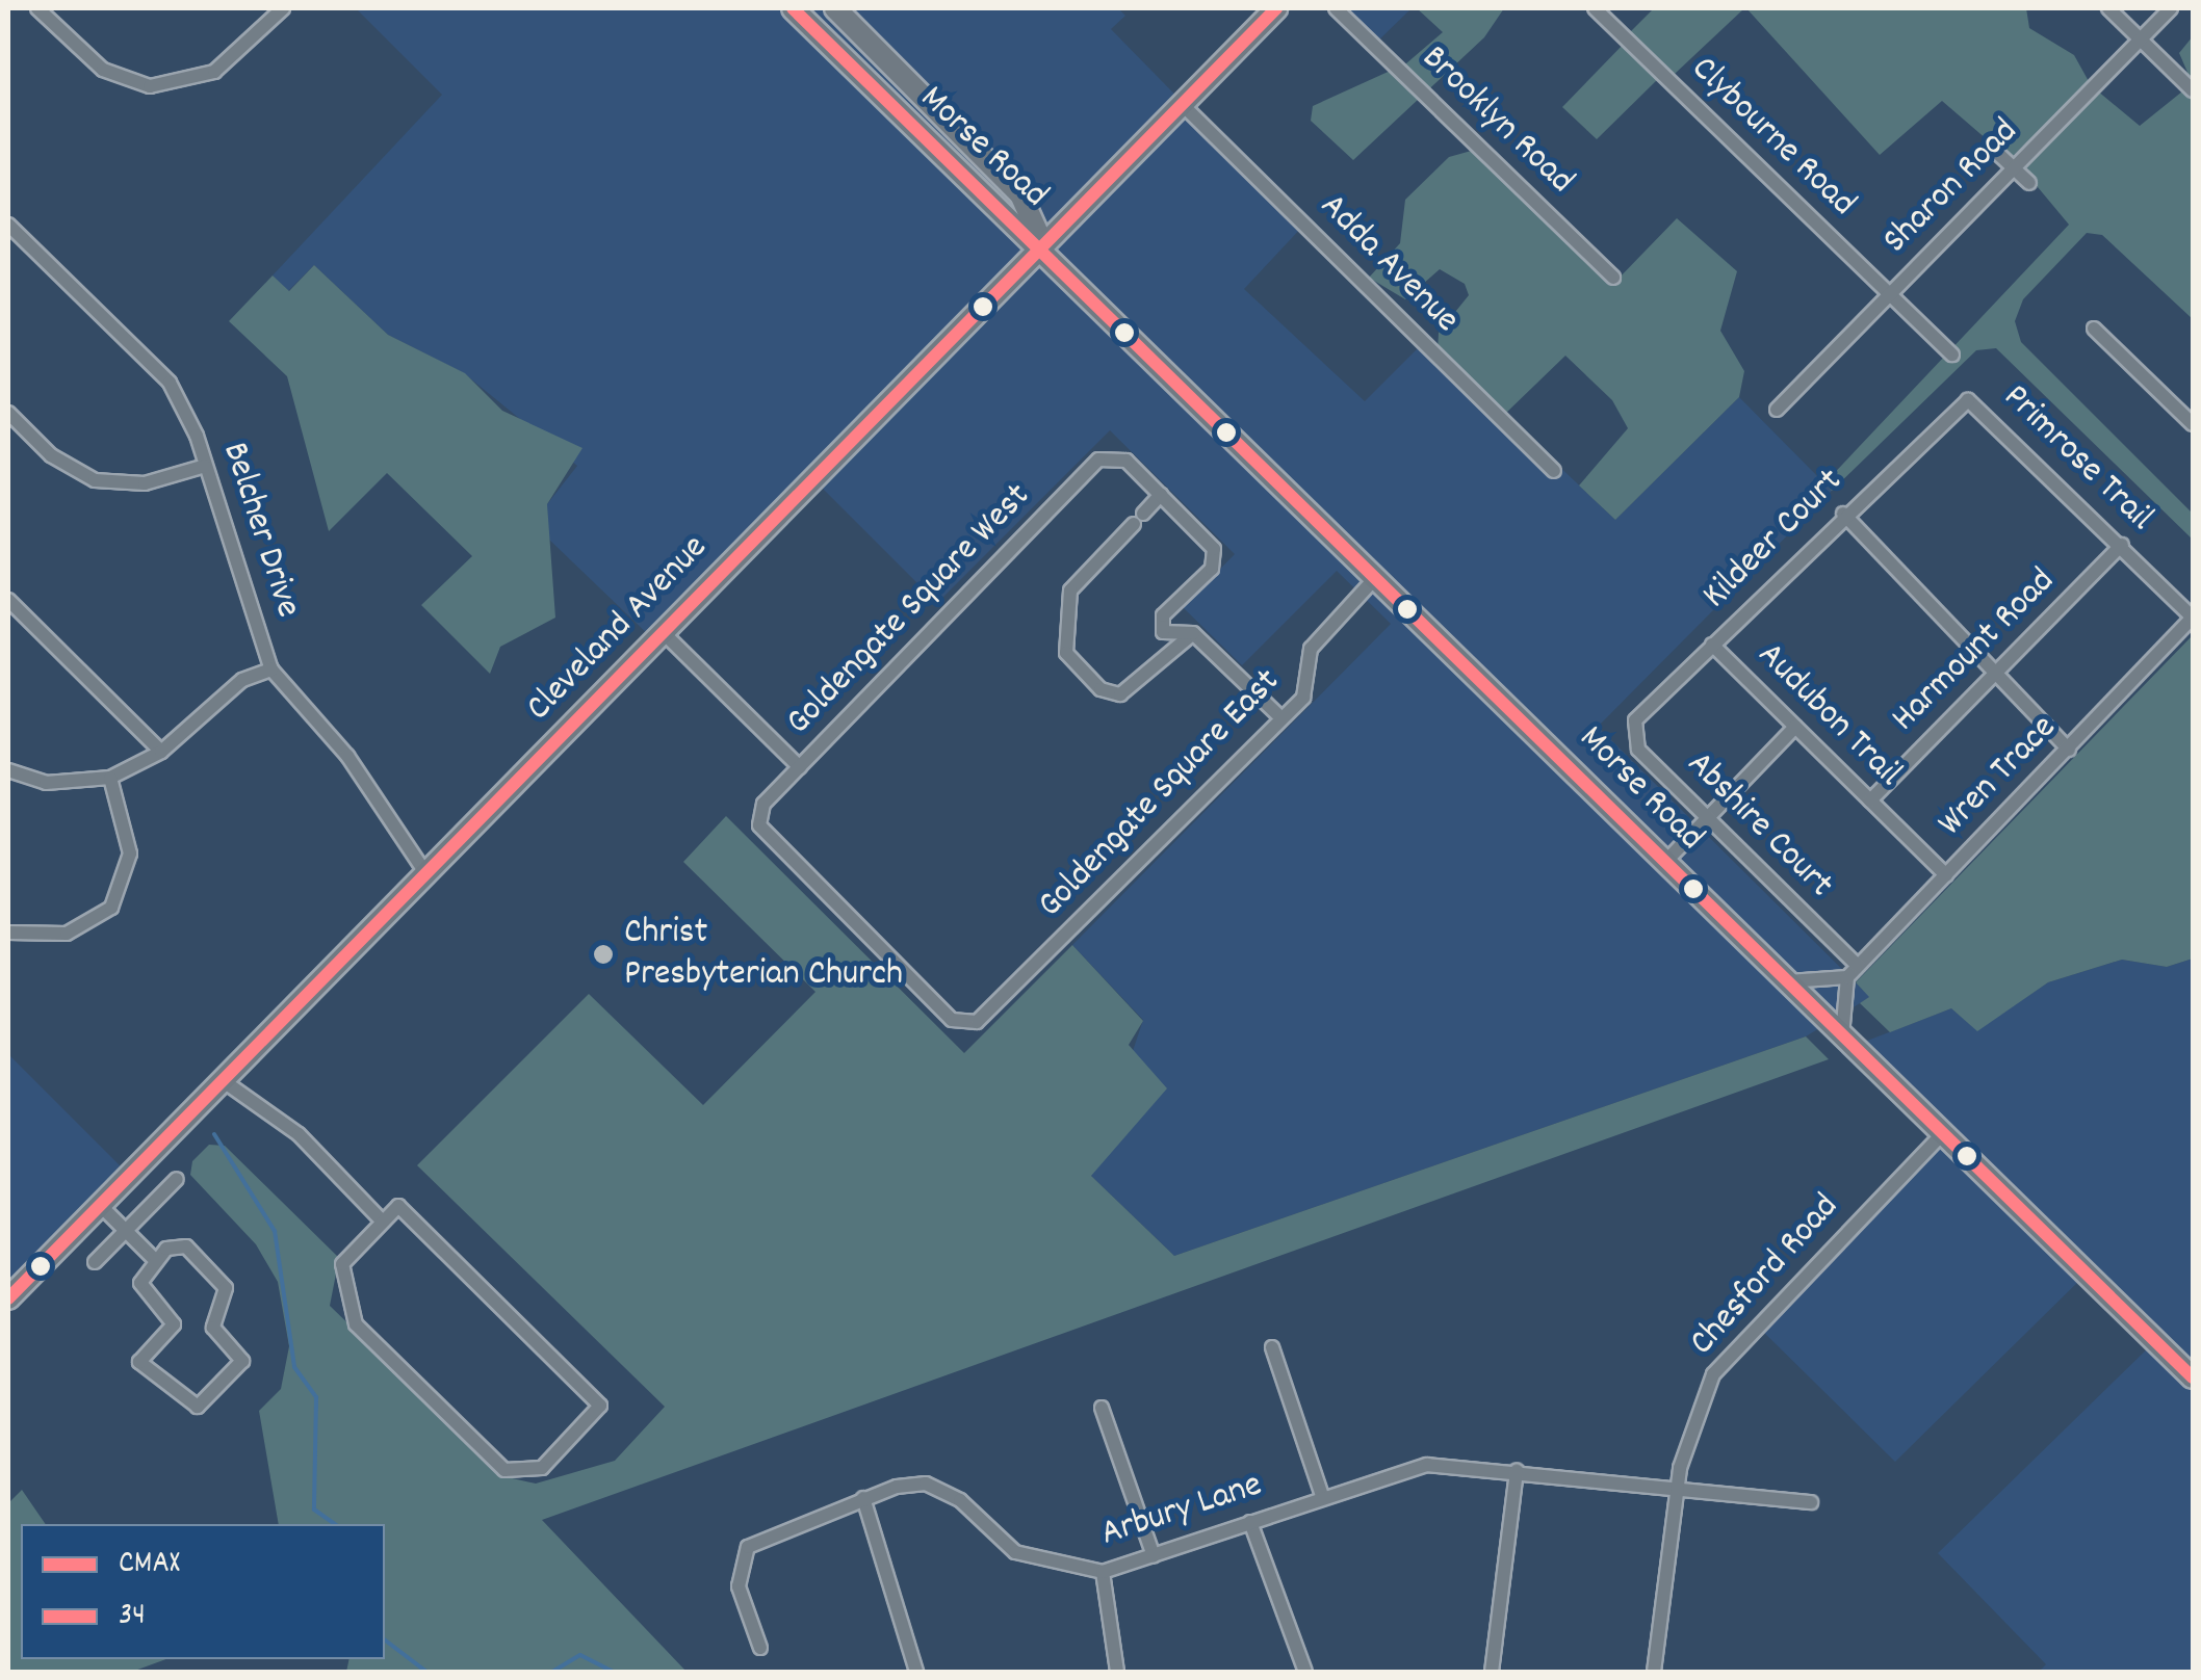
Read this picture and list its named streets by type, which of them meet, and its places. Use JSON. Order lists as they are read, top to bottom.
{
  "streets": {
    "main road": ["Morse Road", "Cleveland Avenue"],
    "street": [
      "Brooklyn Road",
      "Clybourne Road",
      "Sharon Road",
      "Adda Avenue",
      "Primrose Trail",
      "Belcher Drive",
      "Kildeer Court",
      "Goldengate Square West",
      "Harmount Road",
      "Audubon Trail",
      "Wren Trace",
      "Goldengate Square East",
      "Abshire Court",
      "Chesford Road",
      "Arbury Lane"
    ]
  },
  "crossings": [
    ["Clybourne Road", "Sharon Road"],
    ["Morse Road", "Cleveland Avenue"],
    ["Morse Road", "Goldengate Square East"],
    ["Morse Road", "Chesford Road"],
    ["Adda Avenue", "Cleveland Avenue"],
    ["Primrose Trail", "Kildeer Court"],
    ["Primrose Trail", "Harmount Road"],
    ["Primrose Trail", "Wren Trace"],
    ["Belcher Drive", "Cleveland Avenue"],
    ["Kildeer Court", "Audubon Trail"],
    ["Kildeer Court", "Abshire Court"],
    ["Goldengate Square West", "Goldengate Square East"],
    ["Harmount Road", "Audubon Trail"],
    ["Audubon Trail", "Wren Trace"],
    ["Wren Trace", "Abshire Court"],
    ["Chesford Road", "Arbury Lane"]
  ],
  "places": ["Christ Presbyterian Church"],
  "lines": ["transit line CMAX", "transit line 34"],
  "legend": ["CMAX", "34"]
}
